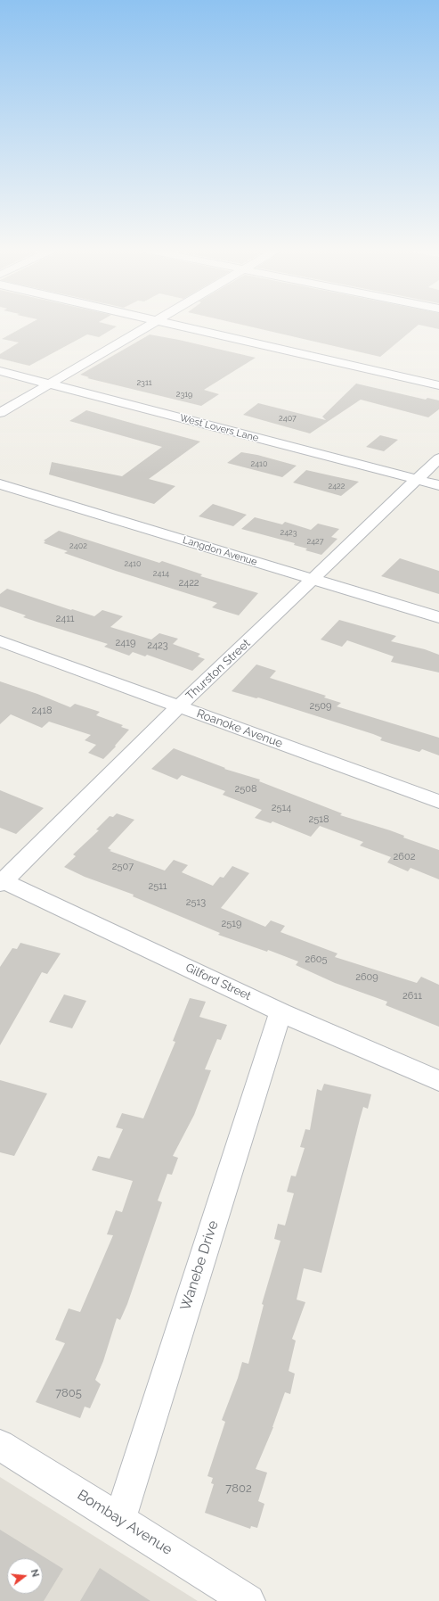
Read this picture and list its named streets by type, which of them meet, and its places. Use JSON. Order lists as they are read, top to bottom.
{
  "streets": {
    "street": [
      "West Lovers Lane",
      "Langdon Avenue",
      "Thurston Street",
      "Roanoke Avenue",
      "Gilford Street",
      "Wanebe Drive",
      "Bombay Avenue"
    ]
  },
  "crossings": [
    ["West Lovers Lane", "Thurston Street"],
    ["Langdon Avenue", "Thurston Street"],
    ["Thurston Street", "Roanoke Avenue"],
    ["Thurston Street", "Gilford Street"],
    ["Gilford Street", "Wanebe Drive"],
    ["Wanebe Drive", "Bombay Avenue"]
  ],
  "house_numbers": [
    "2311",
    "2319",
    "2407",
    "2410",
    "2422",
    "2423",
    "2427",
    "2402",
    "2410",
    "2414",
    "2422",
    "2411",
    "2419",
    "2423",
    "2509",
    "2418",
    "2508",
    "2514",
    "2518",
    "2602",
    "2507",
    "2511",
    "2513",
    "2519",
    "2605",
    "2609",
    "2611",
    "7805",
    "7802"
  ],
  "north": "right"
}
